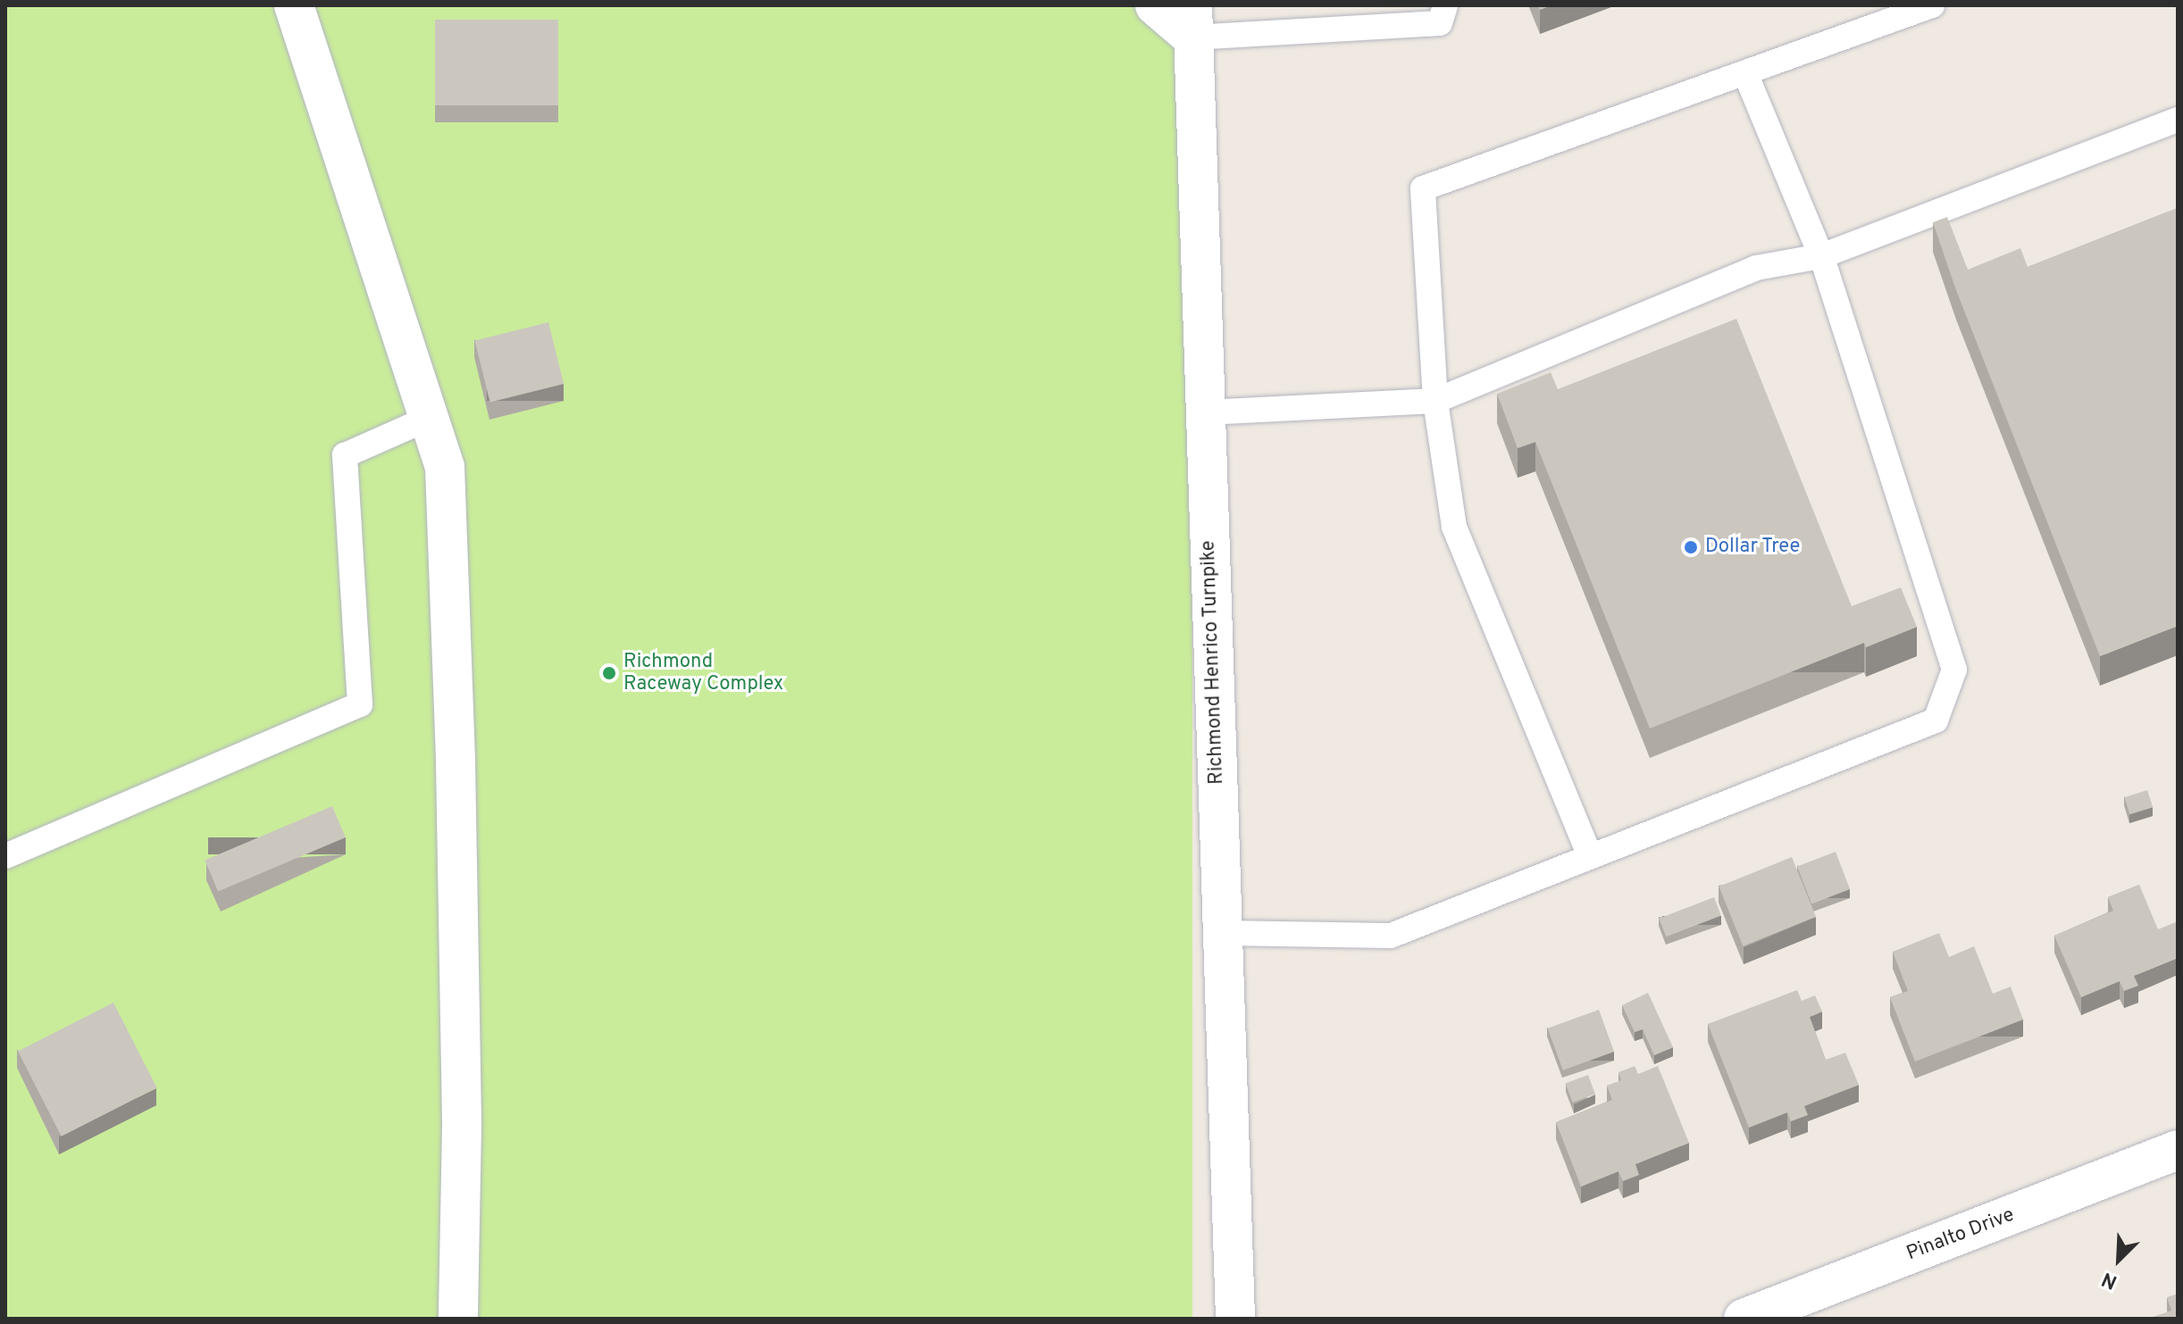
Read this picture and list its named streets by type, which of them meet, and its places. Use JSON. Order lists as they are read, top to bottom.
{
  "streets": {
    "street": ["Richmond Henrico Turnpike", "Pinalto Drive"]
  },
  "places": ["Dollar Tree", "Richmond Raceway Complex"],
  "north": "bottom left"
}
